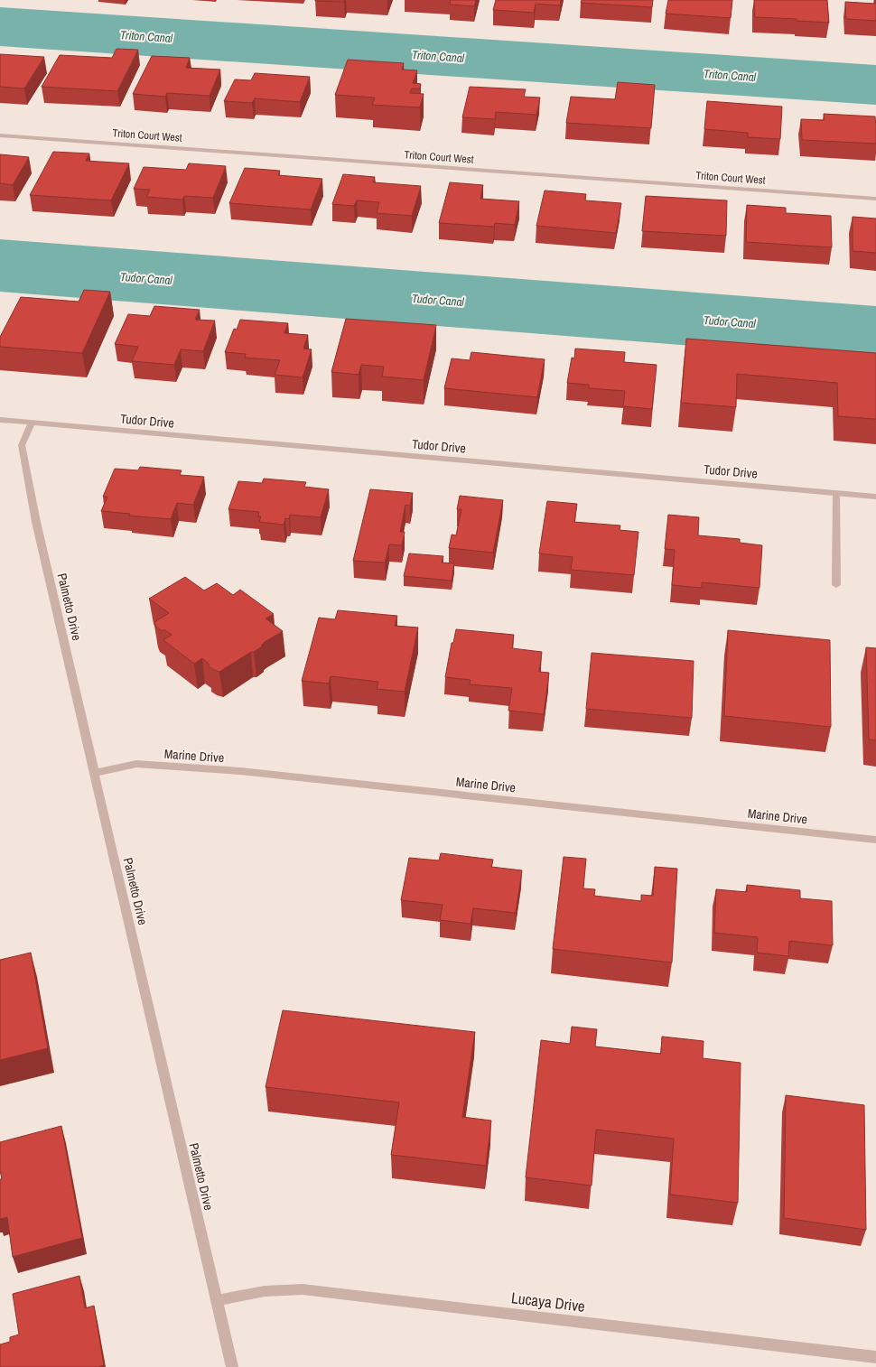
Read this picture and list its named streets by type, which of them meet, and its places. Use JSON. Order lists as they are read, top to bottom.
{
  "streets": {
    "street": [
      "Triton Court West",
      "Tudor Drive",
      "Palmetto Drive",
      "Marine Drive",
      "Lucaya Drive"
    ]
  },
  "crossings": [
    ["Tudor Drive", "Palmetto Drive"],
    ["Palmetto Drive", "Marine Drive"],
    ["Palmetto Drive", "Lucaya Drive"]
  ],
  "water": ["Triton Canal", "Tudor Canal"]
}
